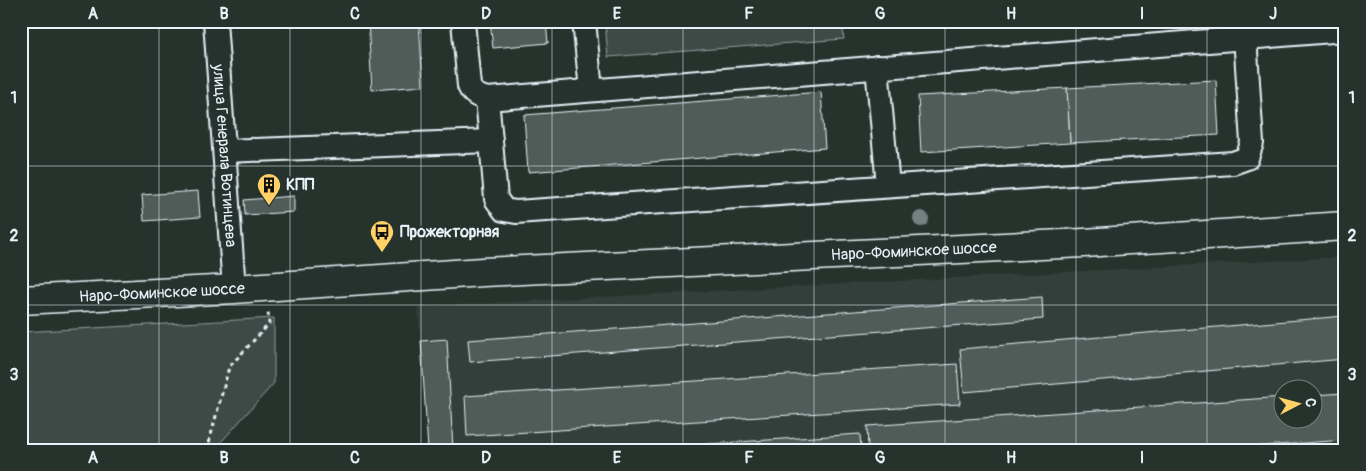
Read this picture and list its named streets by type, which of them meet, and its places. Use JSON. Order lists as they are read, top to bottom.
{
  "streets": {
    "main road": ["Наро-Фоминское шоссе"],
    "street": ["улица Генерала Вотинцева"]
  },
  "crossings": [
    ["улица Генерала Вотинцева", "Наро-Фоминское шоссе"]
  ],
  "places": {
    "building": ["КПП"],
    "bus stop": ["Прожекторная"]
  },
  "north": "right",
  "grid": {
    "columns": [
      "A",
      "B",
      "C",
      "D",
      "E",
      "F",
      "G",
      "H",
      "I",
      "J"
    ],
    "rows": ["1", "2", "3"]
  }
}
